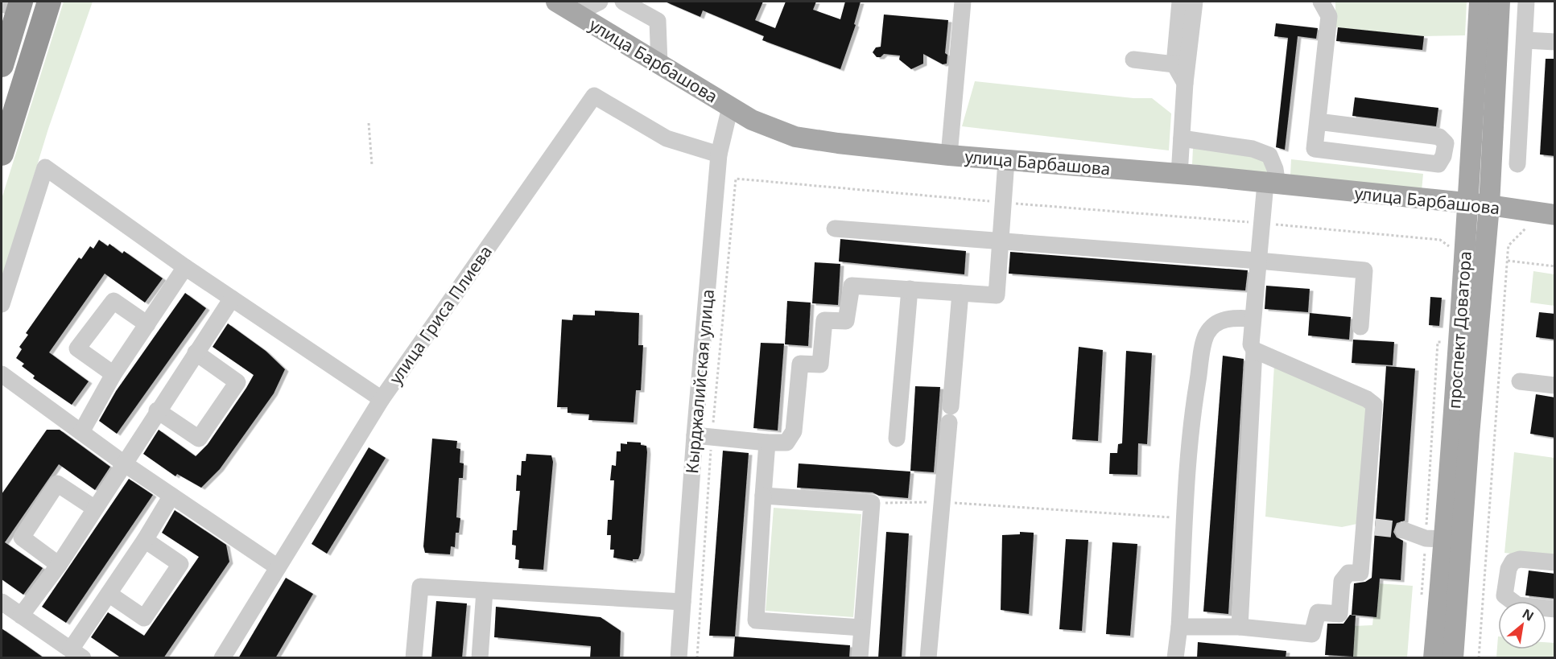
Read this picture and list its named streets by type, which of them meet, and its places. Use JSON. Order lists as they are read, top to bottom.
{
  "streets": {
    "main road": ["улица Барбашова", "проспект Доватора"],
    "street": ["улица Гриса Плиева", "Кырджалийская улица"]
  },
  "crossings": [
    ["улица Барбашова", "проспект Доватора"],
    ["улица Барбашова", "Кырджалийская улица"],
    ["улица Гриса Плиева", "Кырджалийская улица"]
  ],
  "north": "top right"
}
